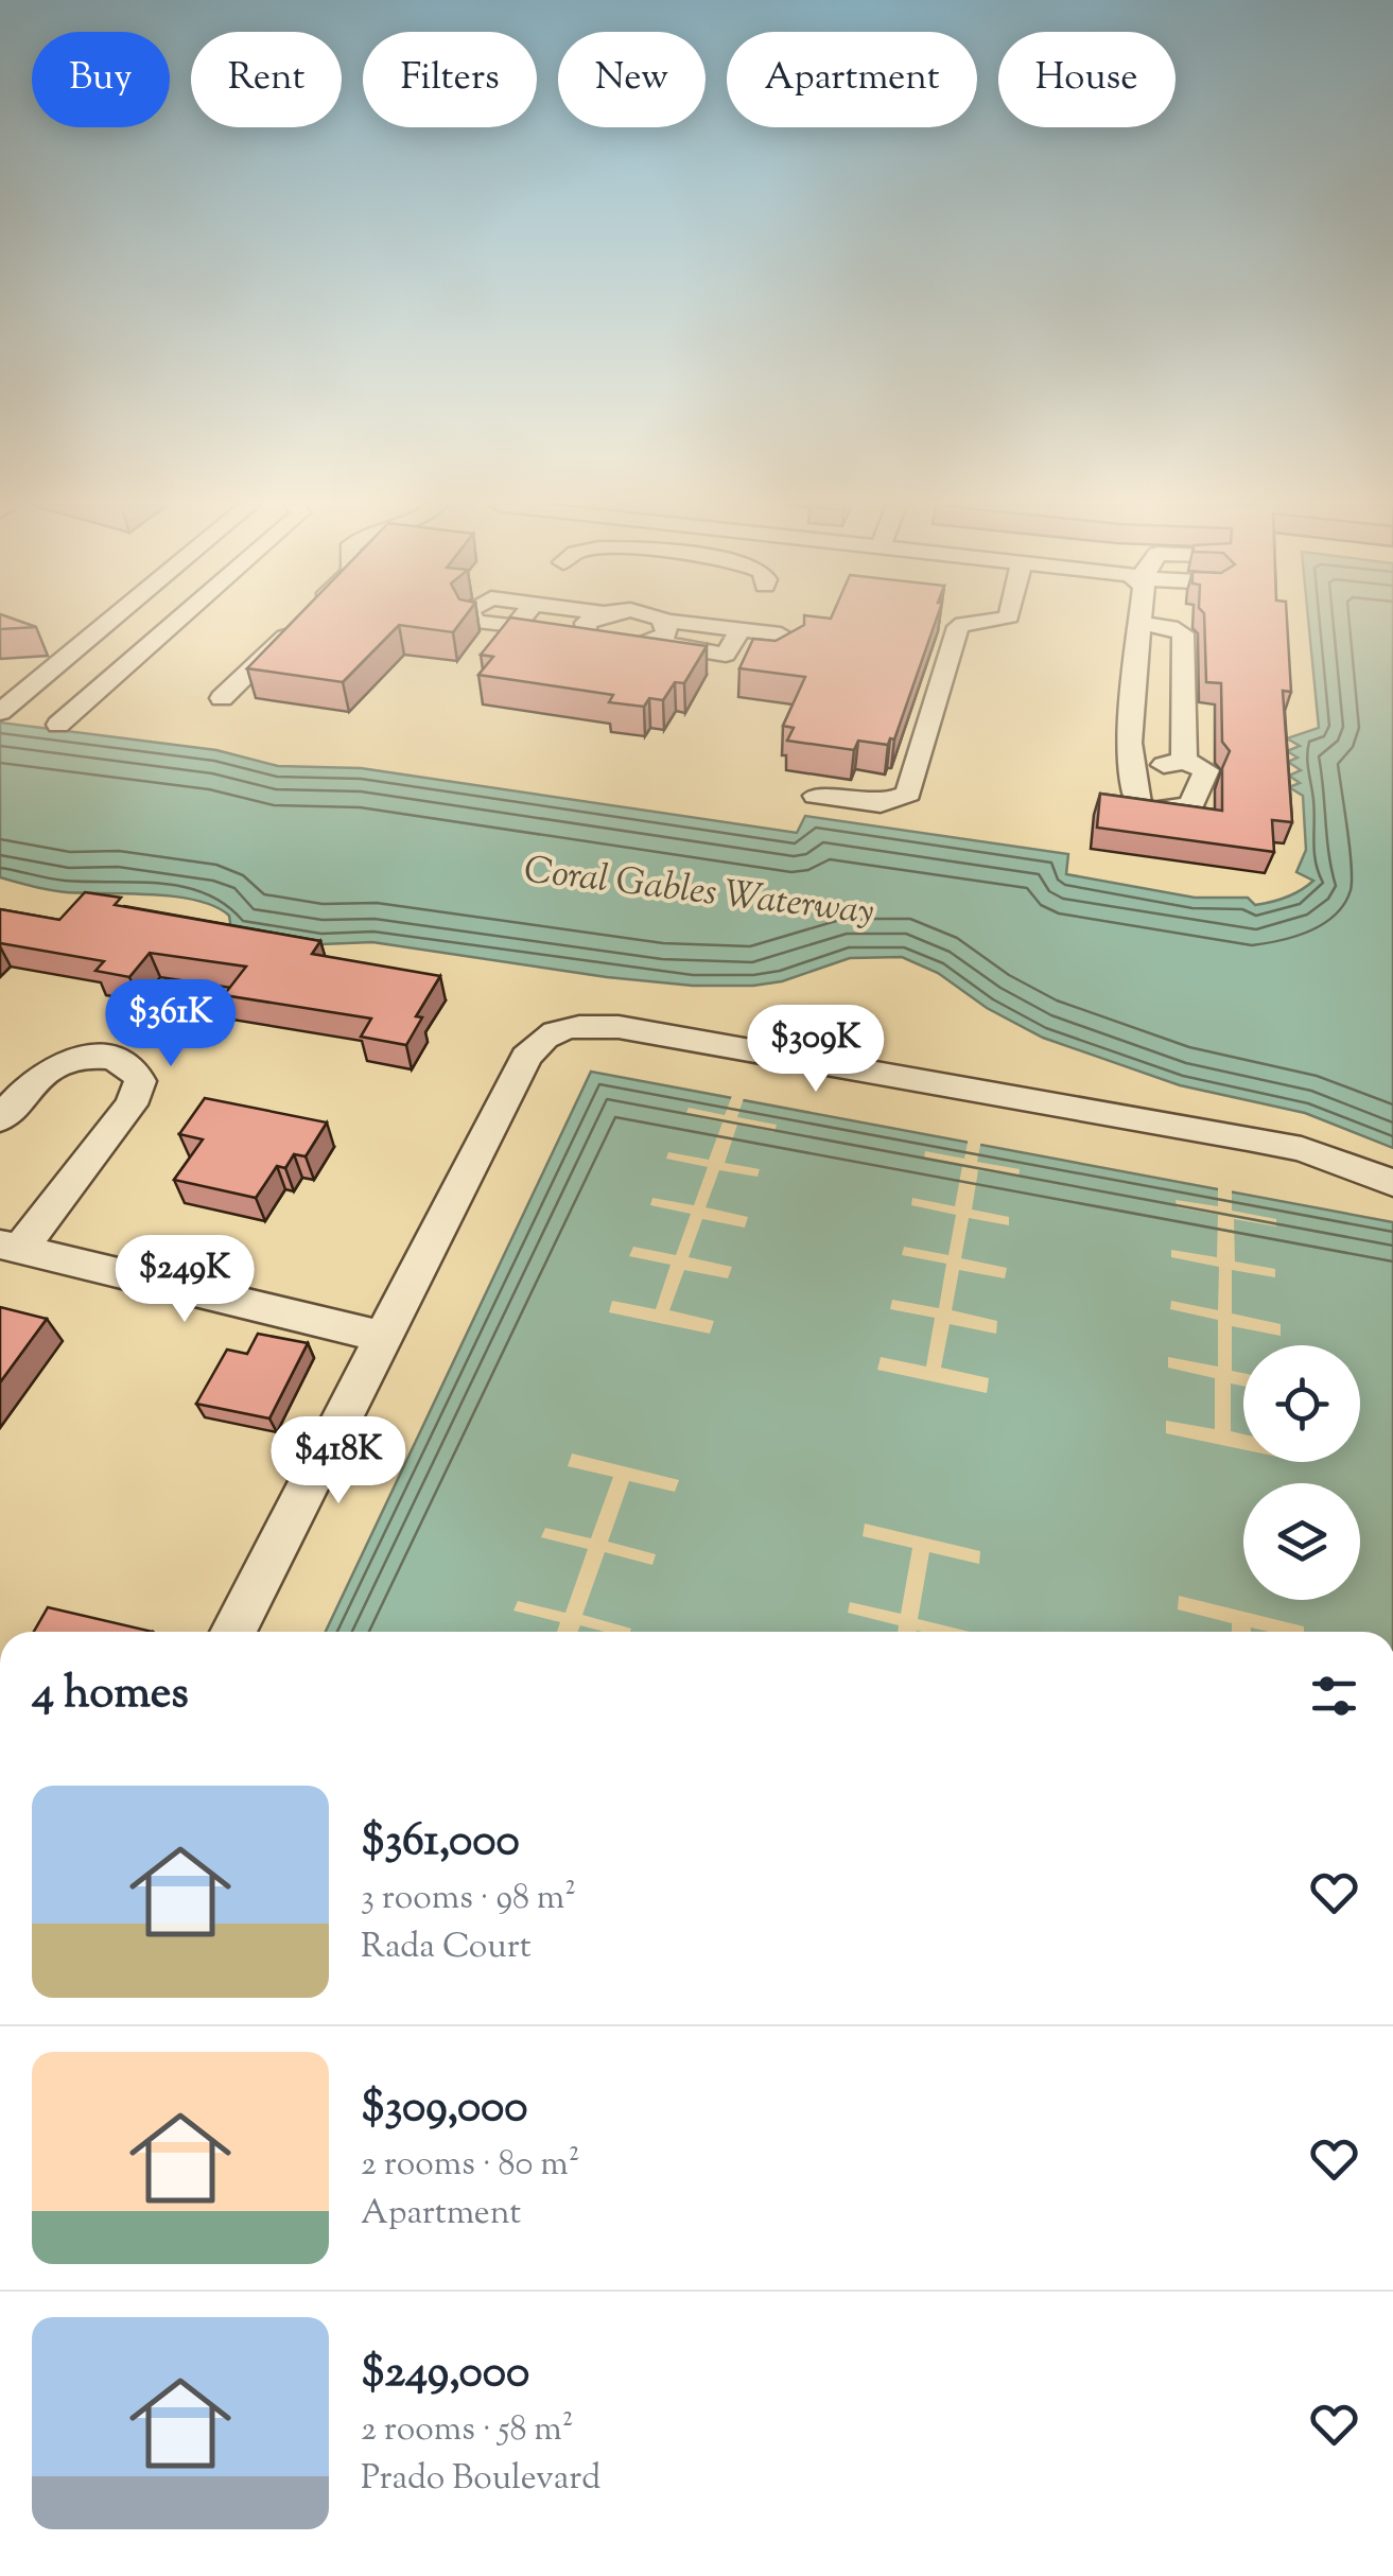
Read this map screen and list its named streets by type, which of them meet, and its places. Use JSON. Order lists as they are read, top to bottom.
{
  "water": ["Coral Gables Waterway"],
  "page": {
    "chip": [
      "Buy",
      "Rent",
      "Filters",
      "New",
      "Apartment",
      "House"
    ],
    "price": [
      "$361K",
      "$309K",
      "$249K",
      "$418K"
    ],
    "heading": "4 homes",
    "list": [
      {
        "name": "$361,000",
        "note": "3 rooms · 98 m² · Rada Court"
      },
      {
        "name": "$309,000",
        "note": "2 rooms · 80 m² · Apartment"
      },
      {
        "name": "$249,000",
        "note": "2 rooms · 58 m² · Prado Boulevard"
      }
    ]
  }
}
